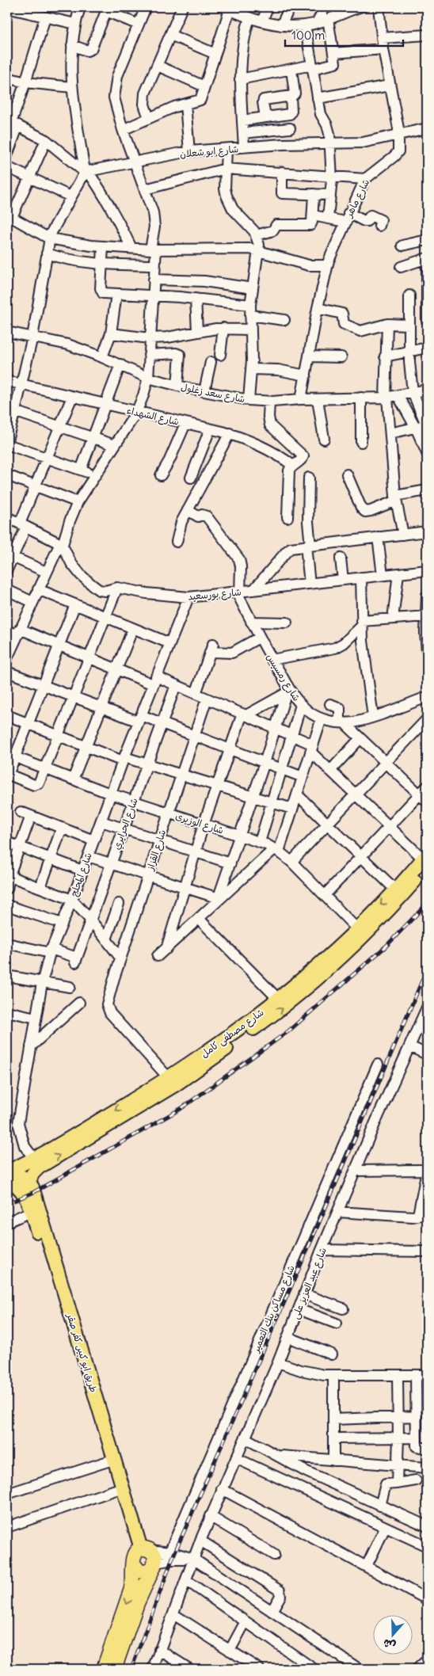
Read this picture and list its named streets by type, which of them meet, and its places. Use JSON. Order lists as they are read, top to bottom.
{
  "streets": {
    "highway": ["طريق ابو كبير, كفر صقر"],
    "main road": ["شارع مصطفى كامل"],
    "street": [
      "شارع ابو شعلان",
      "شارع ماهر",
      "شارع سعد زغلول",
      "شارع الشهداء",
      "شارع بورسعيد",
      "شارع رمسيس",
      "شارع الوزيرى",
      "شارع الحرايري",
      "شارع القزاز",
      "شارع المحلج",
      "شارع عبد العزيز على",
      "شارع مساكن بنك التعمير"
    ]
  },
  "crossings": [
    ["شارع ابو شعلان", "شارع ماهر"],
    ["شارع ماهر", "شارع سعد زغلول"],
    ["شارع بورسعيد", "شارع رمسيس"],
    ["شارع بورسعيد", "شارع المحلج"],
    ["شارع الوزيرى", "شارع الحرايري"],
    ["شارع الوزيرى", "شارع القزاز"],
    ["شارع الوزيرى", "شارع المحلج"],
    ["شارع الوزيرى", "شارع مصطفى كامل"],
    ["شارع الحرايري", "شارع المحلج"],
    ["شارع القزاز", "شارع مصطفى كامل"],
    ["شارع المحلج", "شارع مصطفى كامل"],
    ["شارع مصطفى كامل", "طريق ابو كبير, كفر صقر"]
  ],
  "scale_bar": "100 m",
  "north": "bottom"
}
